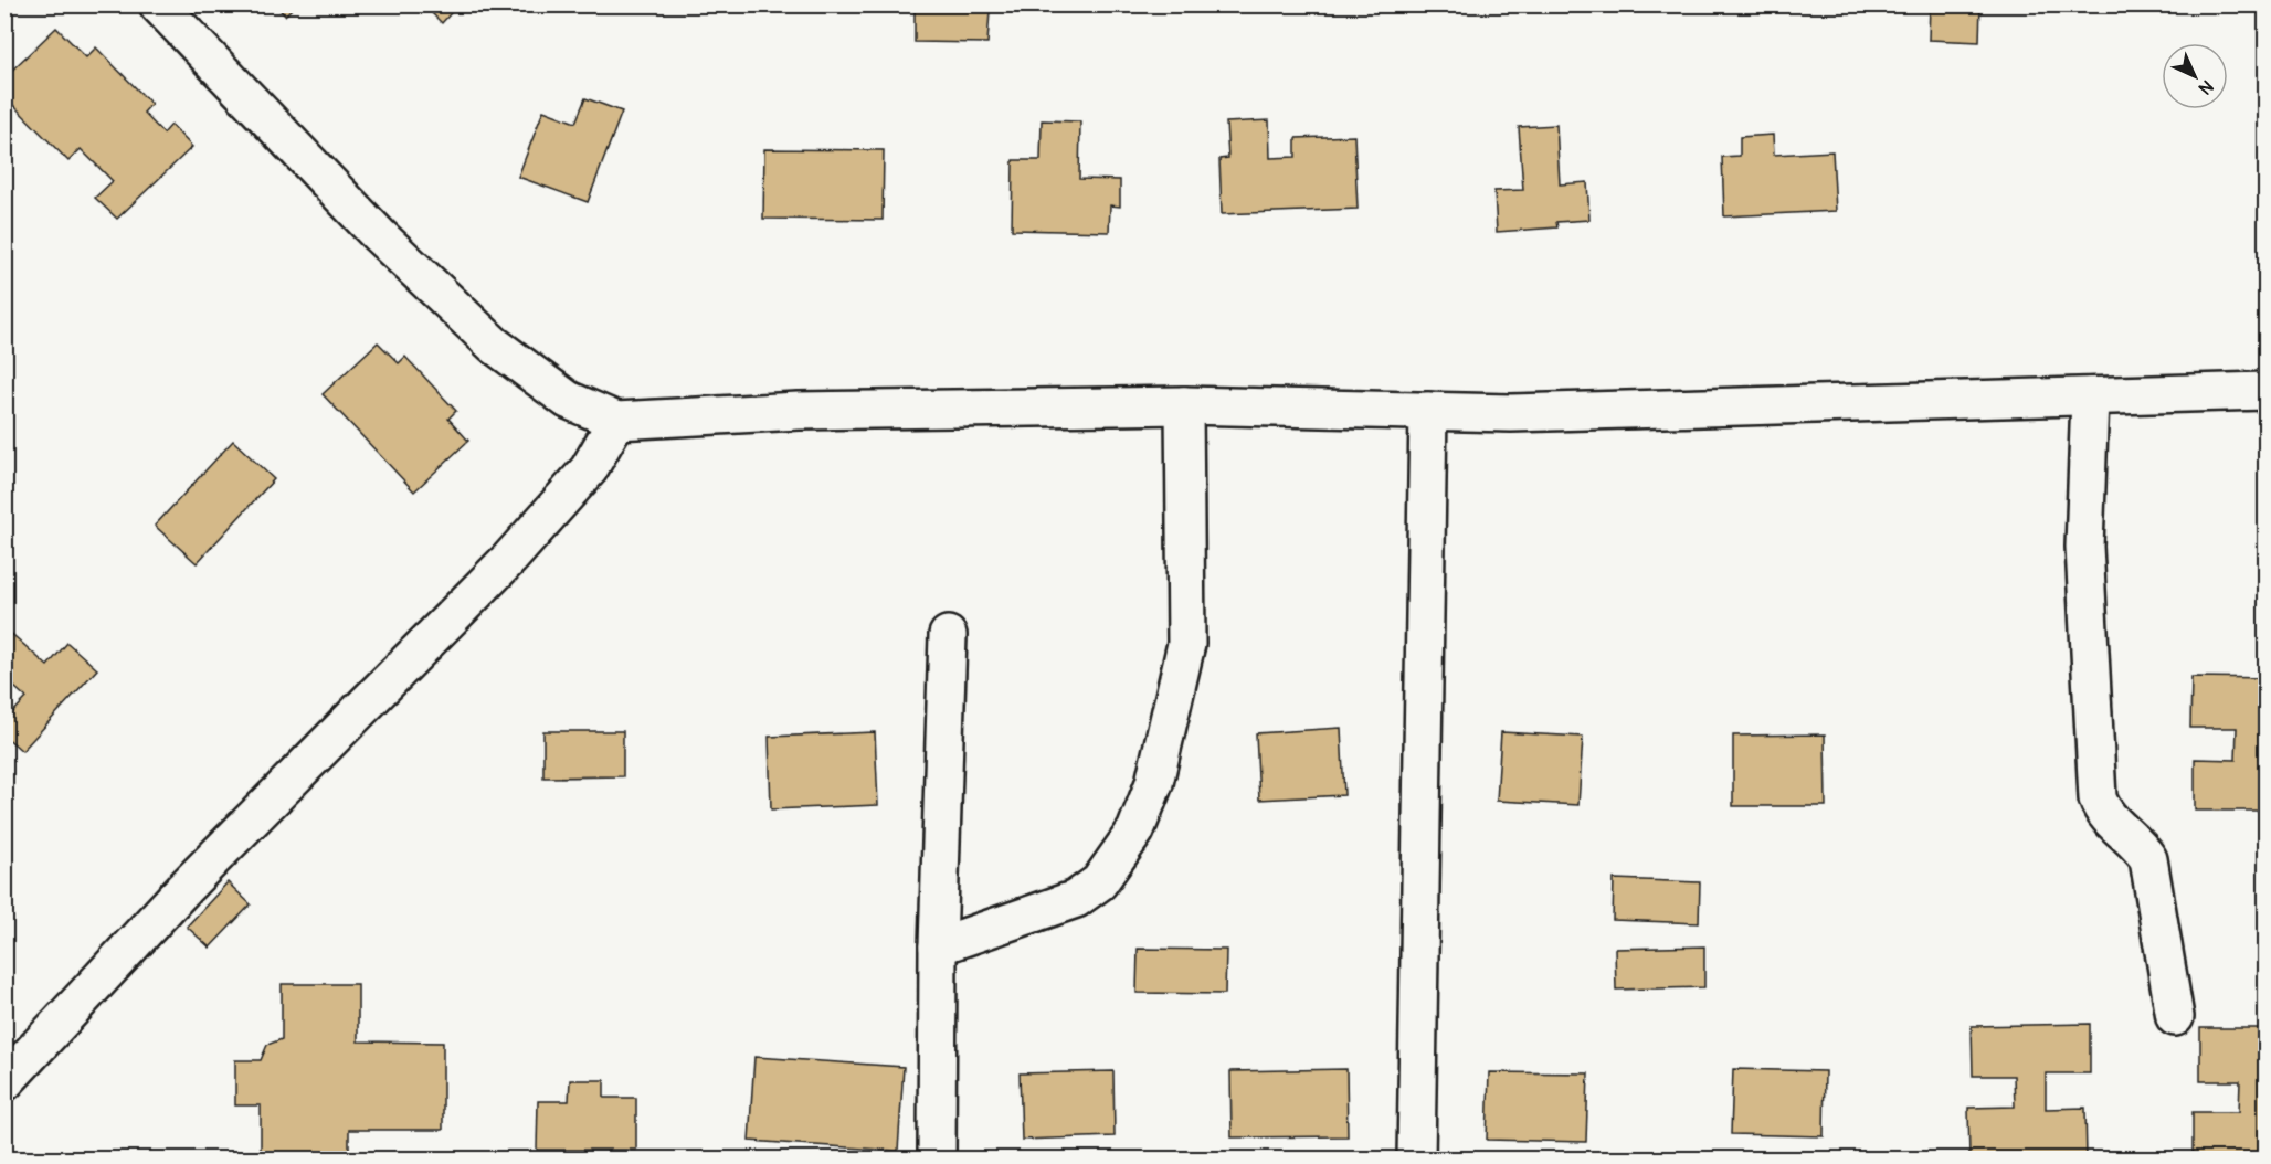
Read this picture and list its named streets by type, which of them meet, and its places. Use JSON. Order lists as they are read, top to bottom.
{
  "north": "bottom right"
}
